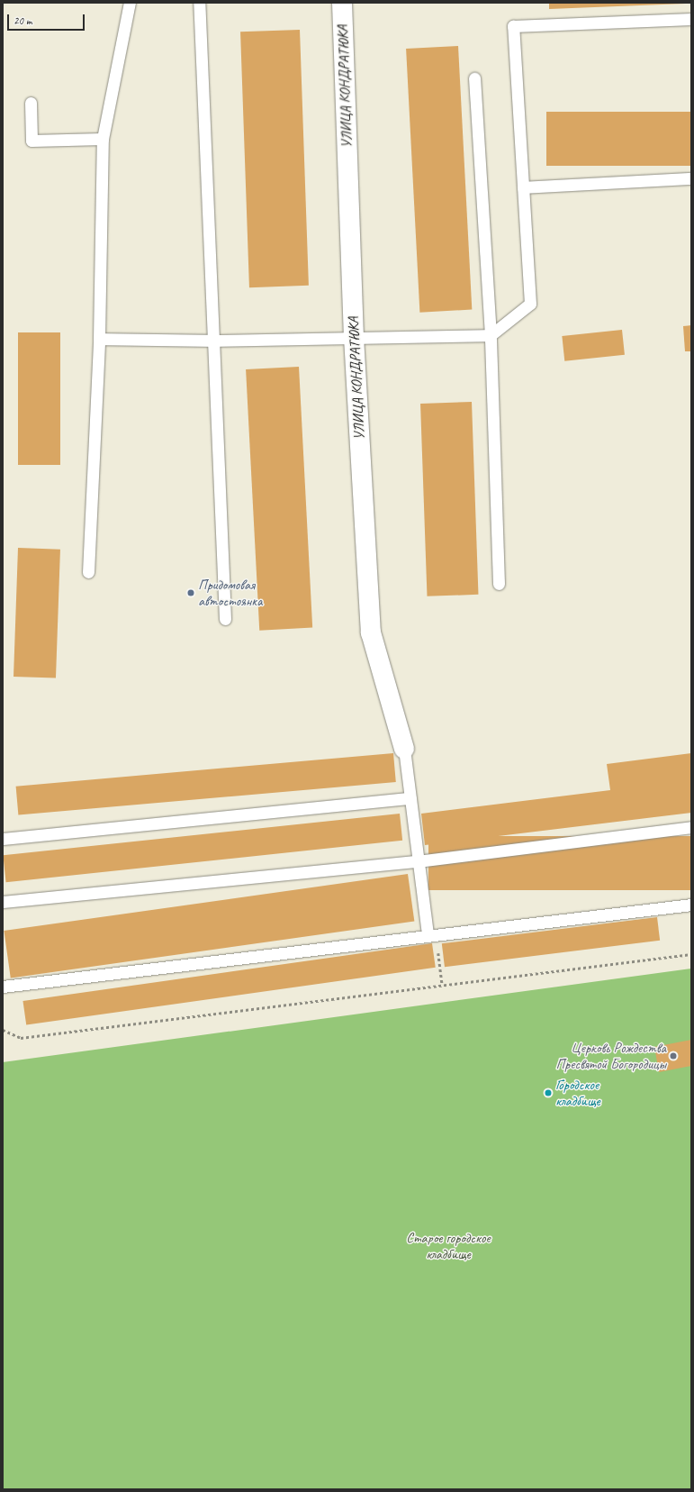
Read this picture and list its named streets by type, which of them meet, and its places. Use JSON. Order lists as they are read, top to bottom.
{
  "streets": {
    "street": ["УЛИЦА КОНДРАТЮКА"]
  },
  "parks": ["Старое городское кладбище"],
  "places": ["Придомовая автостоянка", "Церковь Рождества Пресвятой Богородицы", "Городское кладбище"],
  "scale_bar": "20 m"
}
